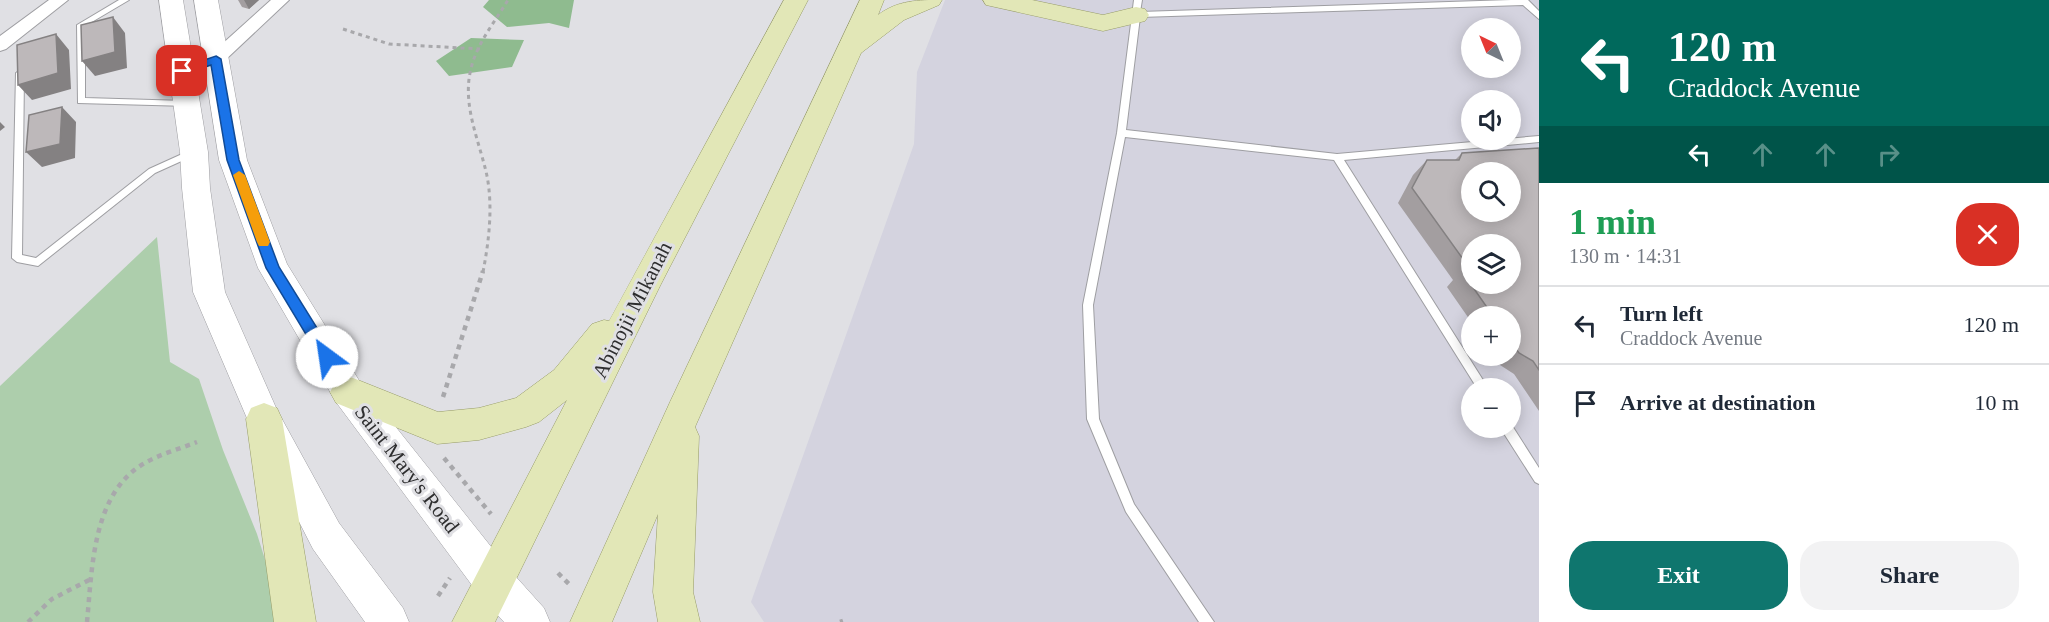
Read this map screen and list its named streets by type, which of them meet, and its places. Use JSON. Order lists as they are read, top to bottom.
{
  "streets": {
    "main road": ["Abinojii Mikanah", "Saint Mary's Road"]
  },
  "crossings": [
    ["Abinojii Mikanah", "Saint Mary's Road"]
  ],
  "north": "top left",
  "page": {
    "turn": ["120 m", "Craddock Avenue"],
    "map_buttons": ["+", "−"],
    "heading": ["1 min", "130 m · 14:31"],
    "list": [
      {
        "name": "Turn left",
        "note": "Craddock Avenue",
        "value": "120 m"
      },
      {
        "name": "Arrive at destination",
        "value": "10 m"
      }
    ],
    "buttons": ["Exit", "Share"]
  }
}
